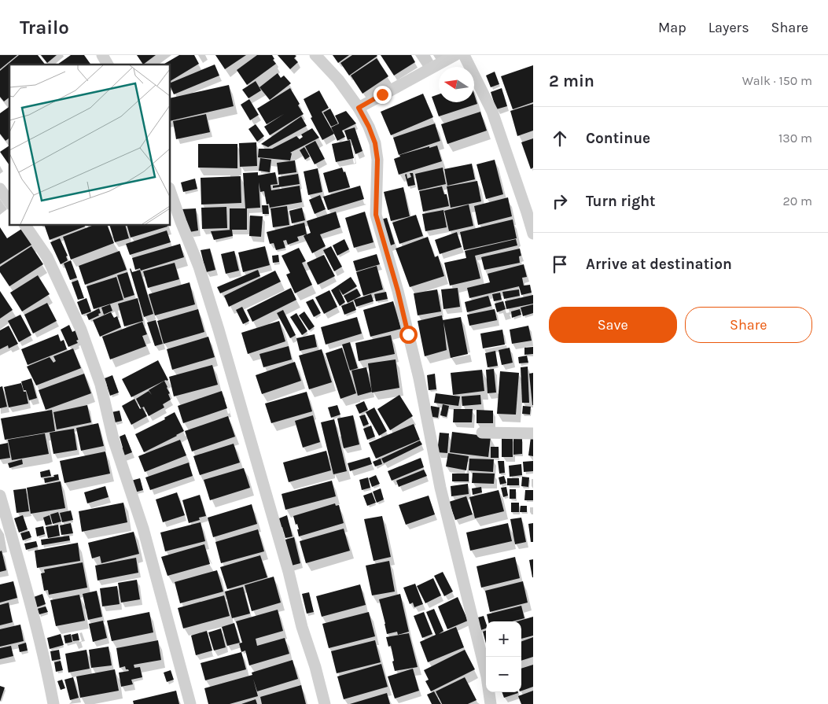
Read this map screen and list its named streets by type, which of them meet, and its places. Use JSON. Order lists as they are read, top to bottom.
{
  "north": "left",
  "page": {
    "header": "Trailo",
    "nav": ["Map", "Layers", "Share"],
    "heading": ["2 min", "Walk · 150 m"],
    "list": [
      ["Continue", "130 m"],
      ["Turn right", "20 m"],
      "Arrive at destination"
    ],
    "buttons": ["Save", "Share"],
    "map_buttons": ["+", "−"]
  }
}
